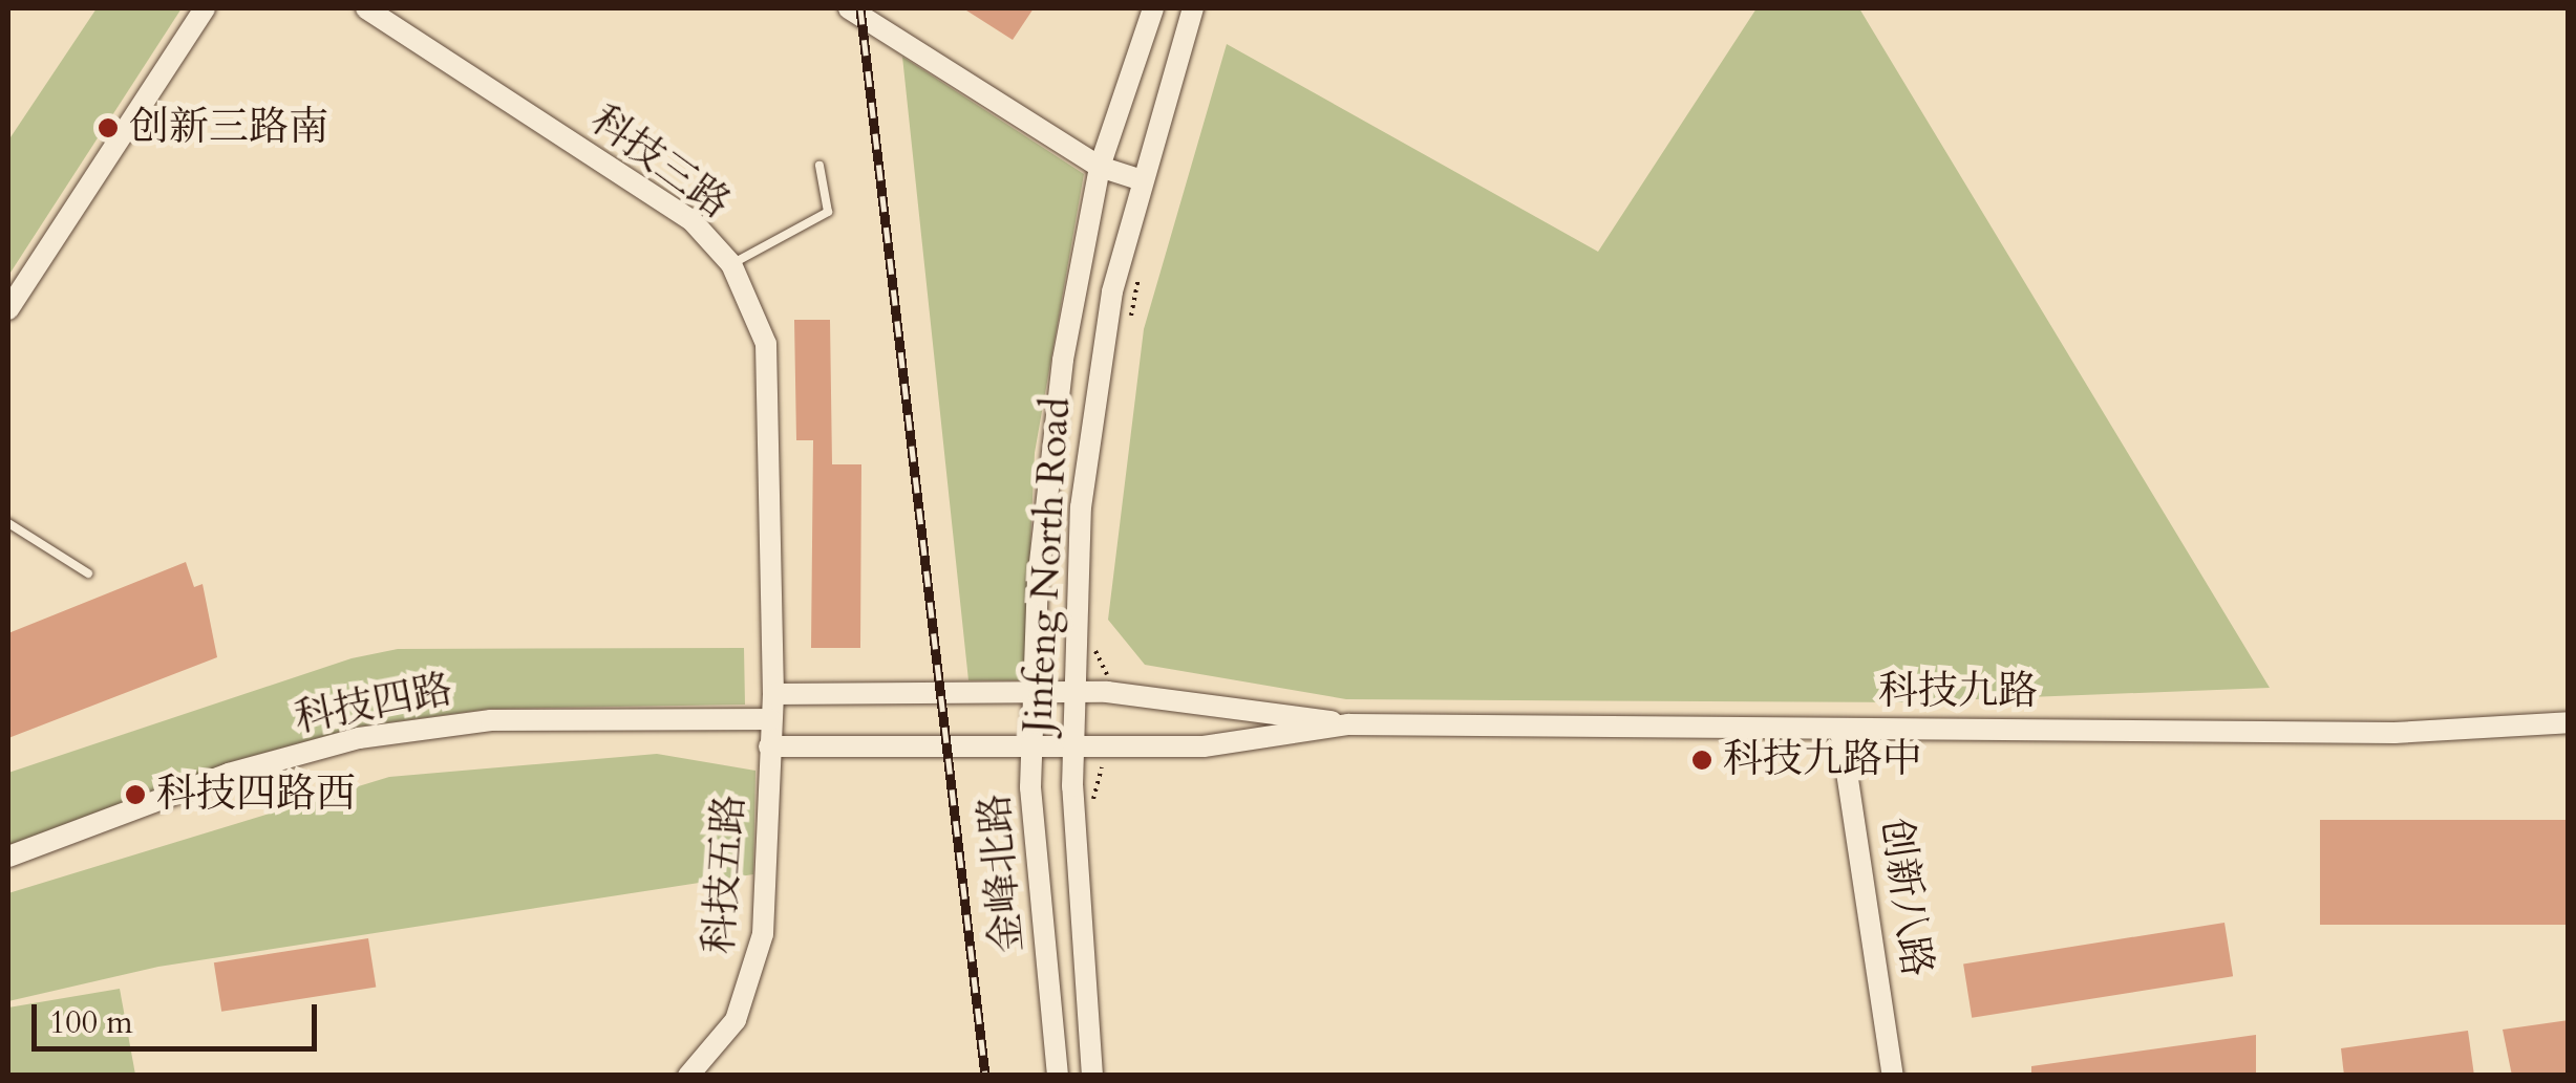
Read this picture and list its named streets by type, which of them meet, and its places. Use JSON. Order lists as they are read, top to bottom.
{
  "streets": {
    "street": [
      "科技三路",
      "Jinfeng North Road",
      "科技九路",
      "科技四路",
      "金峰北路",
      "科技五路",
      "创新八路"
    ]
  },
  "crossings": [
    ["科技三路", "科技四路"],
    ["科技三路", "科技五路"],
    ["Jinfeng North Road", "科技九路"],
    ["科技九路", "创新八路"],
    ["科技四路", "科技五路"]
  ],
  "places": ["创新三路南", "科技九路中", "科技四路西"],
  "scale_bar": "100 m"
}
